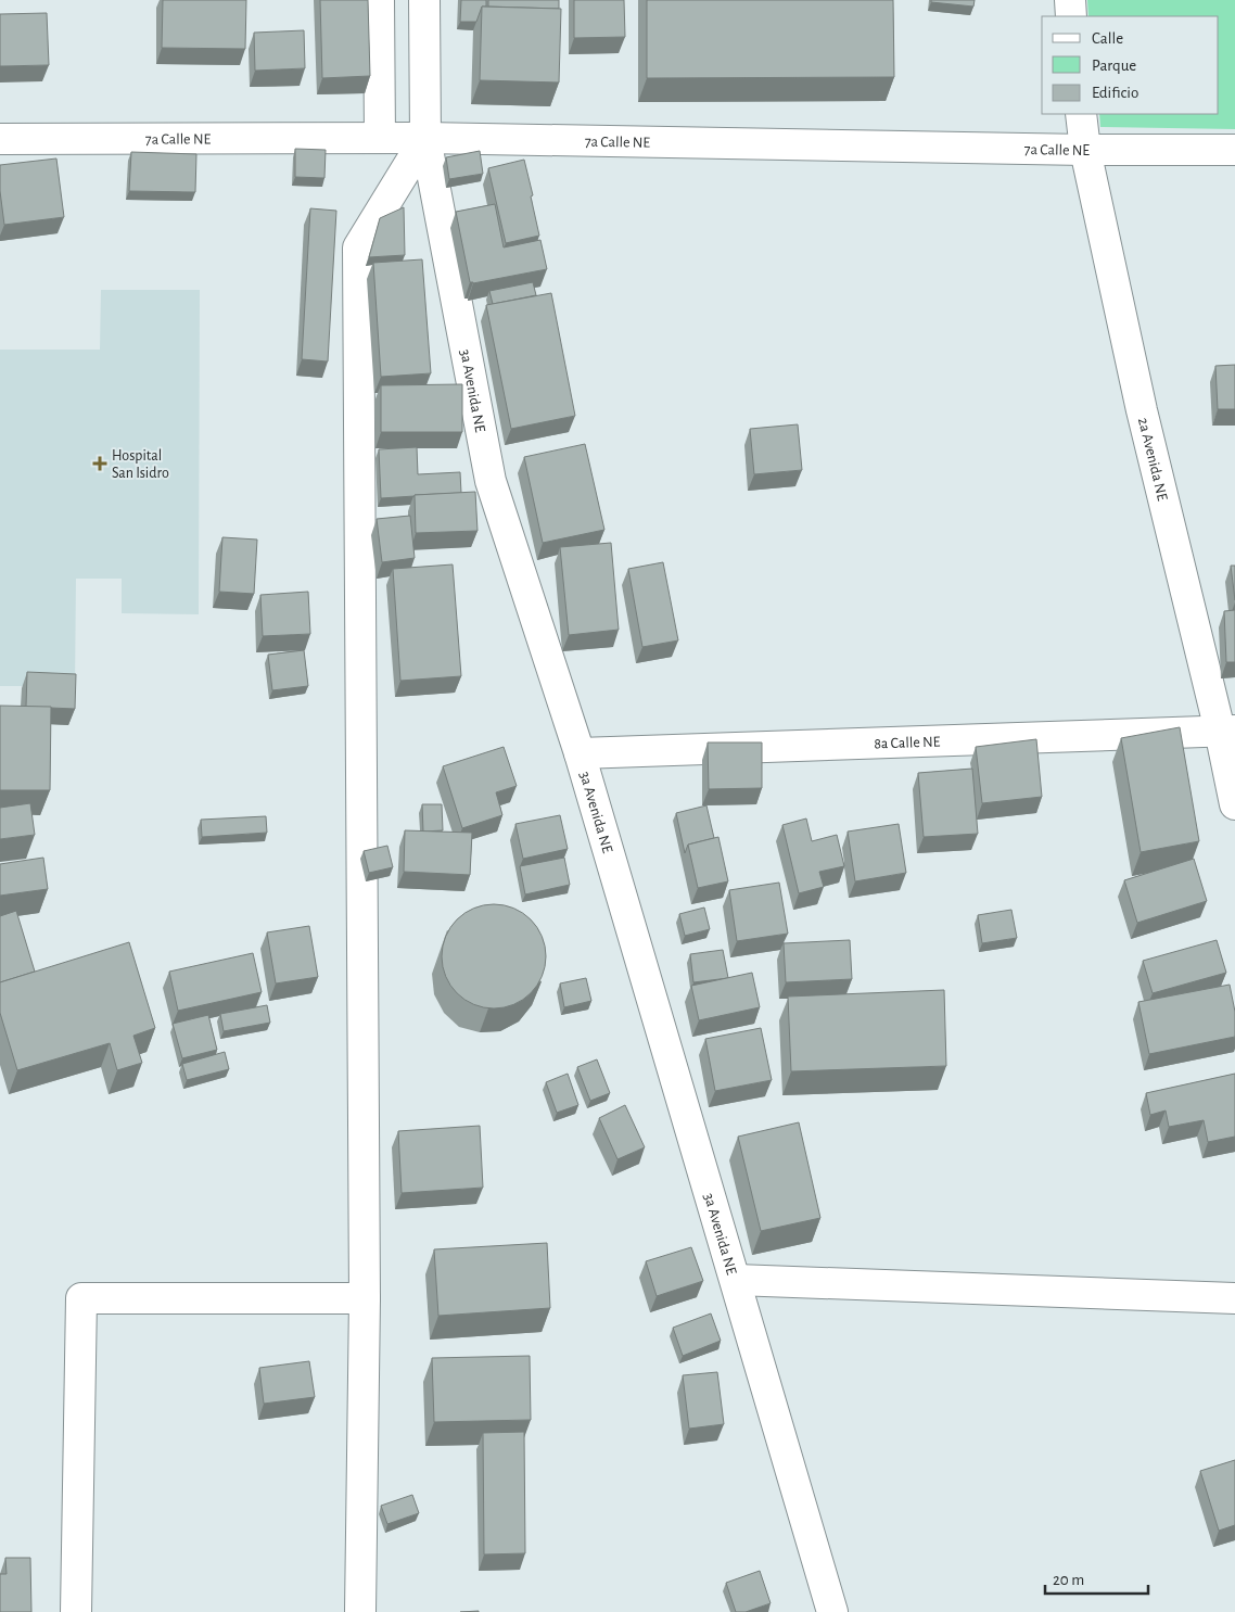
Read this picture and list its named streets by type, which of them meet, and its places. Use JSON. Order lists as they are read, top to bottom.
{
  "streets": {
    "street": [
      "7a Calle NE",
      "3a Avenida NE",
      "2a Avenida NE",
      "8a Calle NE"
    ]
  },
  "crossings": [
    ["7a Calle NE", "3a Avenida NE"],
    ["7a Calle NE", "2a Avenida NE"],
    ["3a Avenida NE", "8a Calle NE"],
    ["2a Avenida NE", "8a Calle NE"]
  ],
  "places": {
    "health": ["Hospital San Isidro"]
  },
  "legend": ["Calle", "Parque", "Edificio"],
  "scale_bar": "20 m"
}
